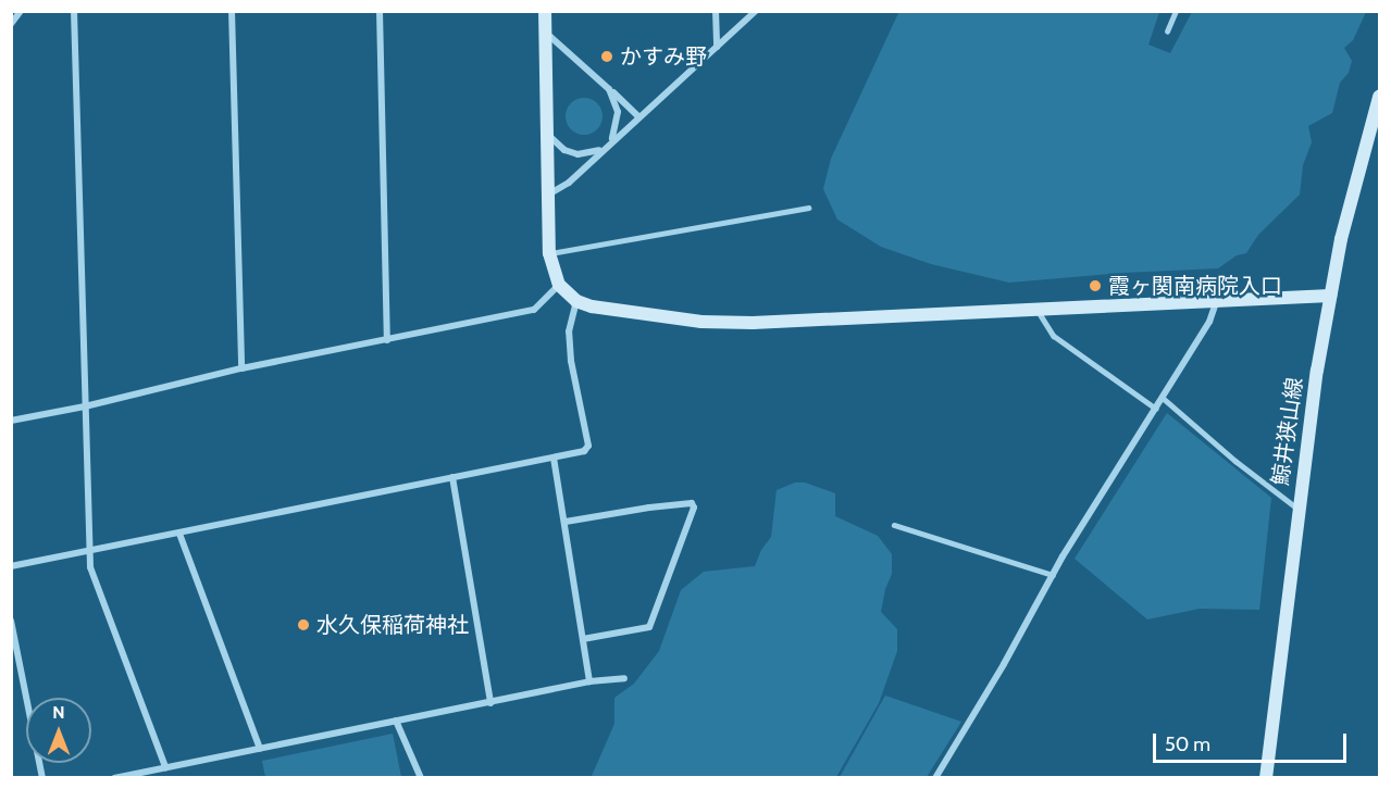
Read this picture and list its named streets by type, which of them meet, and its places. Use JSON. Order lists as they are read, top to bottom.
{
  "streets": {
    "street": ["鯨井狭山線"]
  },
  "places": ["かすみ野", "霞ヶ関南病院入口", "水久保稲荷神社"],
  "scale_bar": "50 m",
  "north": "top"
}
